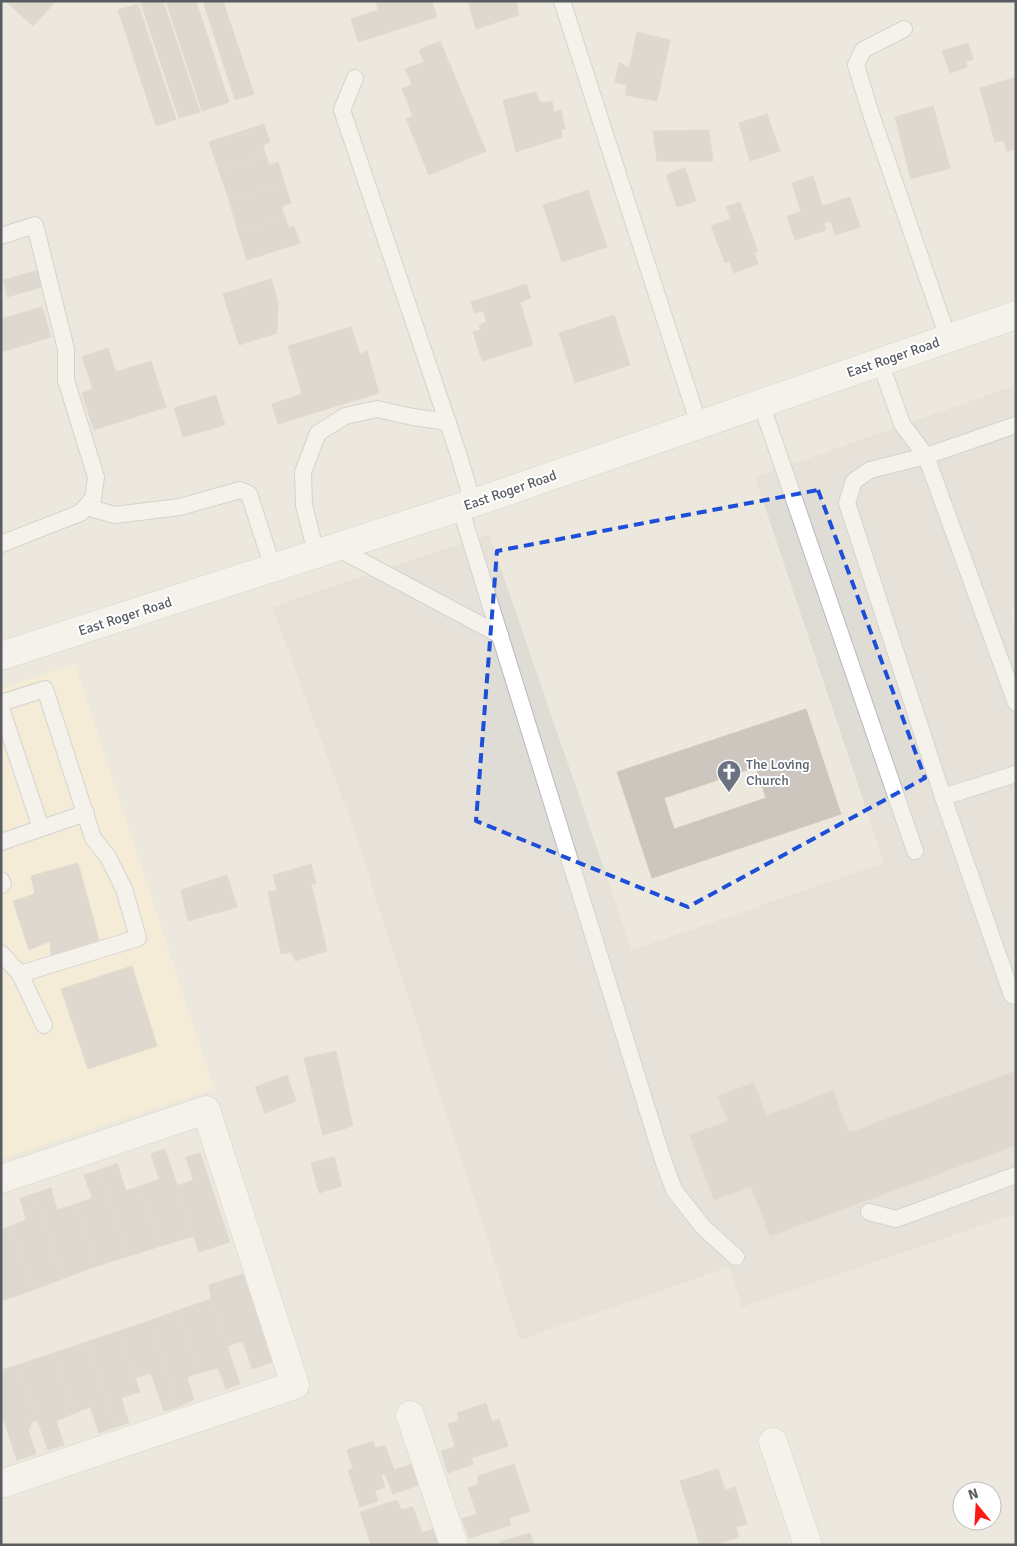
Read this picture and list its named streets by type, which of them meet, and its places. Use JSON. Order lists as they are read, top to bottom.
{
  "streets": {
    "street": ["East Roger Road"]
  },
  "places": {
    "church": ["The Loving Church"]
  },
  "north": "top"
}
